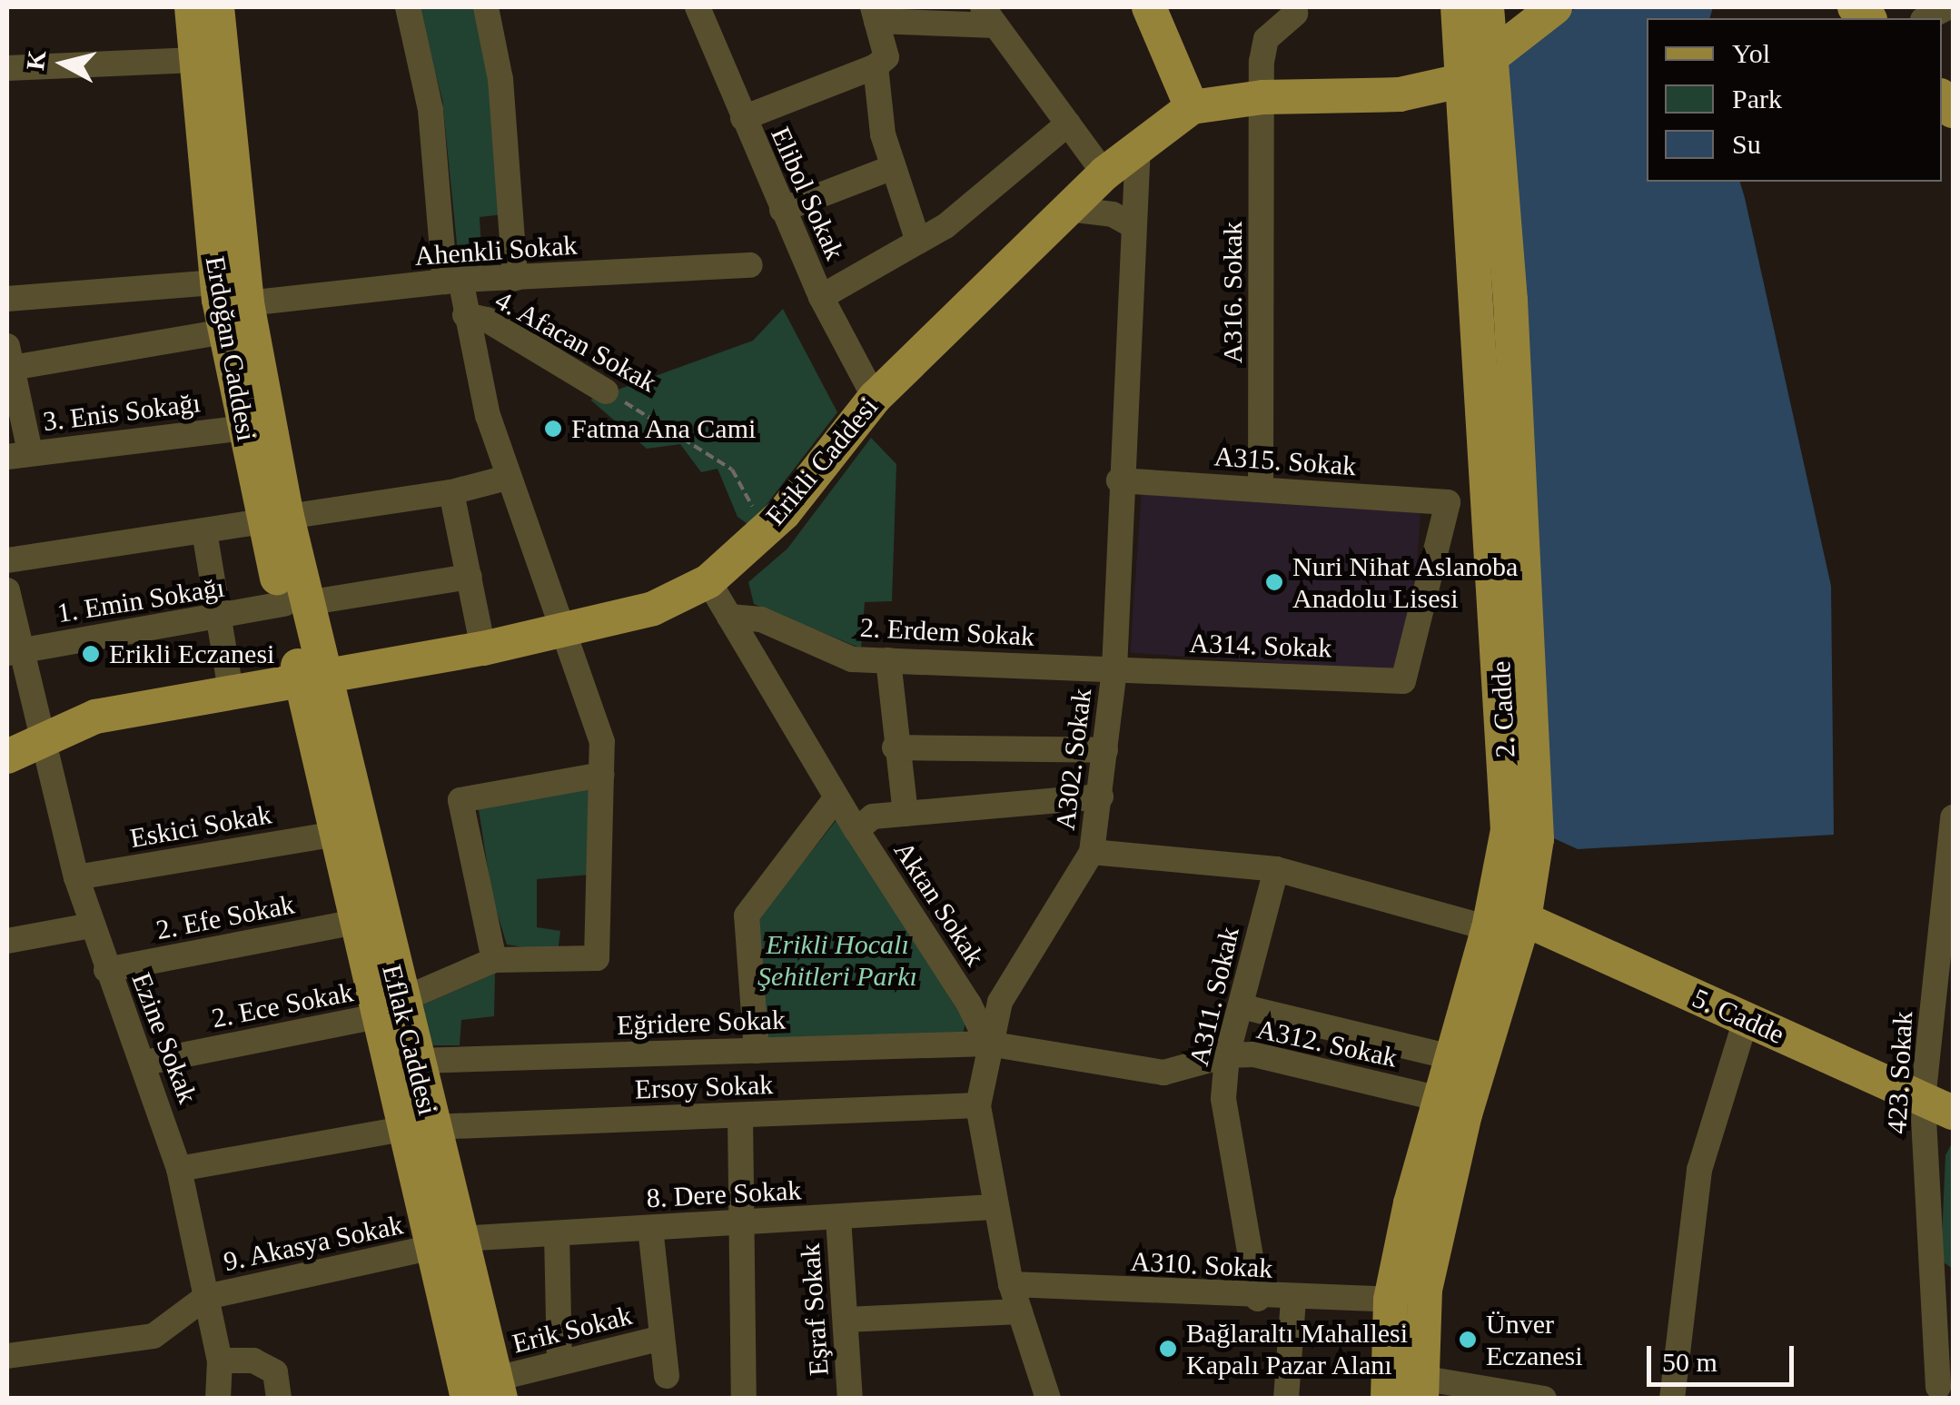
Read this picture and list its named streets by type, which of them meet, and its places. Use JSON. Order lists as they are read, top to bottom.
{
  "streets": {
    "main road": [
      "Erdoğan Caddesi",
      "Erikli Caddesi",
      "2. Cadde",
      "5. Cadde",
      "Eflak Caddesi"
    ],
    "street": [
      "Elibol Sokak",
      "Ahenkli Sokak",
      "A316. Sokak",
      "4. Afacan Sokak",
      "3. Enis Sokağı",
      "A315. Sokak",
      "1. Emin Sokağı",
      "2. Erdem Sokak",
      "A314. Sokak",
      "A302. Sokak",
      "Eskici Sokak",
      "Aktan Sokak",
      "2. Efe Sokak",
      "A311. Sokak",
      "2. Ece Sokak",
      "Eğridere Sokak",
      "Ezine Sokak",
      "A312. Sokak",
      "423. Sokak",
      "Ersoy Sokak",
      "8. Dere Sokak",
      "9. Akasya Sokak",
      "A310. Sokak",
      "Eşraf Sokak",
      "Erik Sokak"
    ]
  },
  "crossings": [
    ["Elibol Sokak", "Erikli Caddesi"],
    ["Ahenkli Sokak", "Erdoğan Caddesi"],
    ["A316. Sokak", "Erikli Caddesi"],
    ["A316. Sokak", "A315. Sokak"],
    ["4. Afacan Sokak", "Erikli Caddesi"],
    ["Erdoğan Caddesi", "3. Enis Sokağı"],
    ["Erdoğan Caddesi", "Erikli Caddesi"],
    ["Erdoğan Caddesi", "1. Emin Sokağı"],
    ["Erdoğan Caddesi", "Eflak Caddesi"],
    ["Erikli Caddesi", "2. Cadde"],
    ["Erikli Caddesi", "A302. Sokak"],
    ["Erikli Caddesi", "Aktan Sokak"],
    ["Erikli Caddesi", "Ezine Sokak"],
    ["Erikli Caddesi", "Eflak Caddesi"],
    ["A315. Sokak", "A314. Sokak"],
    ["A315. Sokak", "A302. Sokak"],
    ["1. Emin Sokağı", "Ezine Sokak"],
    ["2. Erdem Sokak", "A314. Sokak"],
    ["2. Erdem Sokak", "A302. Sokak"],
    ["2. Erdem Sokak", "Aktan Sokak"],
    ["A314. Sokak", "A302. Sokak"],
    ["2. Cadde", "5. Cadde"],
    ["2. Cadde", "A312. Sokak"],
    ["2. Cadde", "A310. Sokak"],
    ["A302. Sokak", "Aktan Sokak"],
    ["A302. Sokak", "Eğridere Sokak"],
    ["A302. Sokak", "A312. Sokak"],
    ["A302. Sokak", "Ersoy Sokak"],
    ["A302. Sokak", "8. Dere Sokak"],
    ["A302. Sokak", "A310. Sokak"],
    ["Eskici Sokak", "Ezine Sokak"],
    ["Eskici Sokak", "Eflak Caddesi"],
    ["Aktan Sokak", "Eğridere Sokak"],
    ["Aktan Sokak", "A312. Sokak"],
    ["2. Efe Sokak", "Ezine Sokak"],
    ["2. Efe Sokak", "Eflak Caddesi"],
    ["A311. Sokak", "A312. Sokak"],
    ["A311. Sokak", "A310. Sokak"],
    ["2. Ece Sokak", "Ezine Sokak"],
    ["2. Ece Sokak", "Eflak Caddesi"],
    ["5. Cadde", "423. Sokak"],
    ["Eğridere Sokak", "Eflak Caddesi"],
    ["Eğridere Sokak", "A312. Sokak"],
    ["Ezine Sokak", "Ersoy Sokak"],
    ["Ezine Sokak", "9. Akasya Sokak"],
    ["Eflak Caddesi", "Ersoy Sokak"],
    ["Eflak Caddesi", "8. Dere Sokak"],
    ["Eflak Caddesi", "9. Akasya Sokak"],
    ["Eflak Caddesi", "Erik Sokak"],
    ["8. Dere Sokak", "9. Akasya Sokak"],
    ["8. Dere Sokak", "Eşraf Sokak"],
    ["8. Dere Sokak", "Erik Sokak"]
  ],
  "parks": ["Erikli Hocalı Şehitleri Parkı"],
  "places": [
    "Fatma Ana Cami",
    "Nuri Nihat Aslanoba Anadolu Lisesi",
    "Erikli Eczanesi",
    "Ünver Eczanesi",
    "Bağlaraltı Mahallesi Kapalı Pazar Alanı"
  ],
  "legend": ["Yol", "Park", "Su"],
  "scale_bar": "50 m",
  "north": "left"
}
